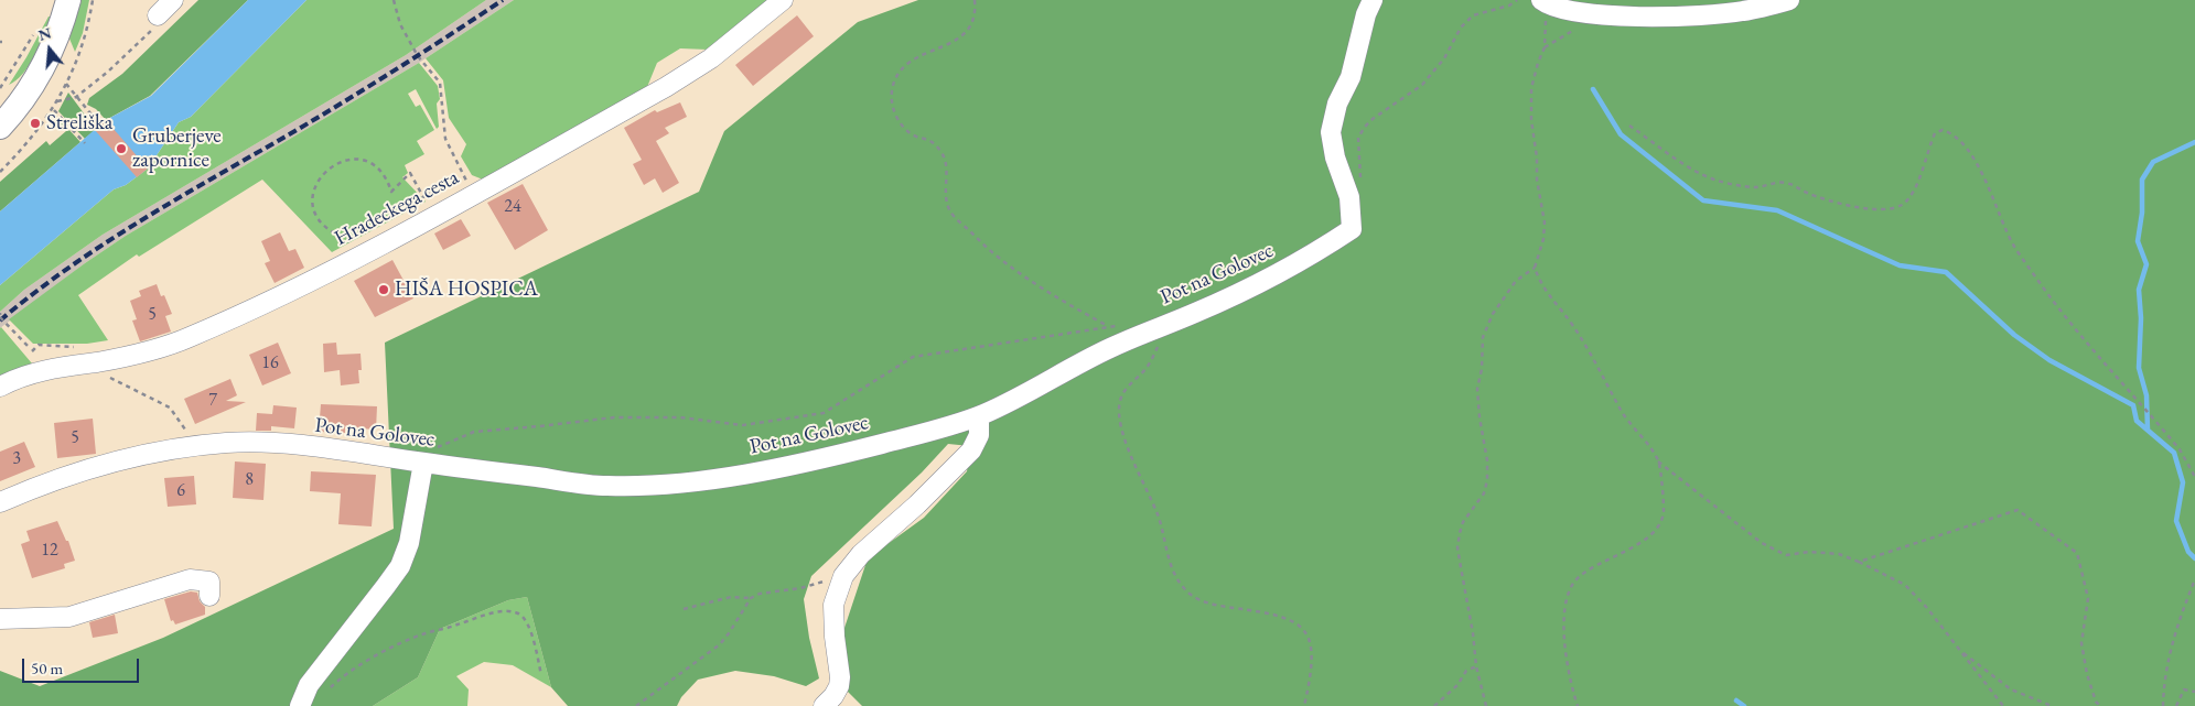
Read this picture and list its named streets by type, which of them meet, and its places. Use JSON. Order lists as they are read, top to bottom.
{
  "streets": {
    "street": ["Hradeckega cesta", "Pot na Golovec"]
  },
  "places": ["Streliška", "Gruberjeve zapornice", "HIŠA HOSPICA"],
  "house_numbers": [
    "24",
    "5",
    "16",
    "7",
    "5",
    "3",
    "8",
    "6",
    "12"
  ],
  "scale_bar": "50 m",
  "north": "top"
}
